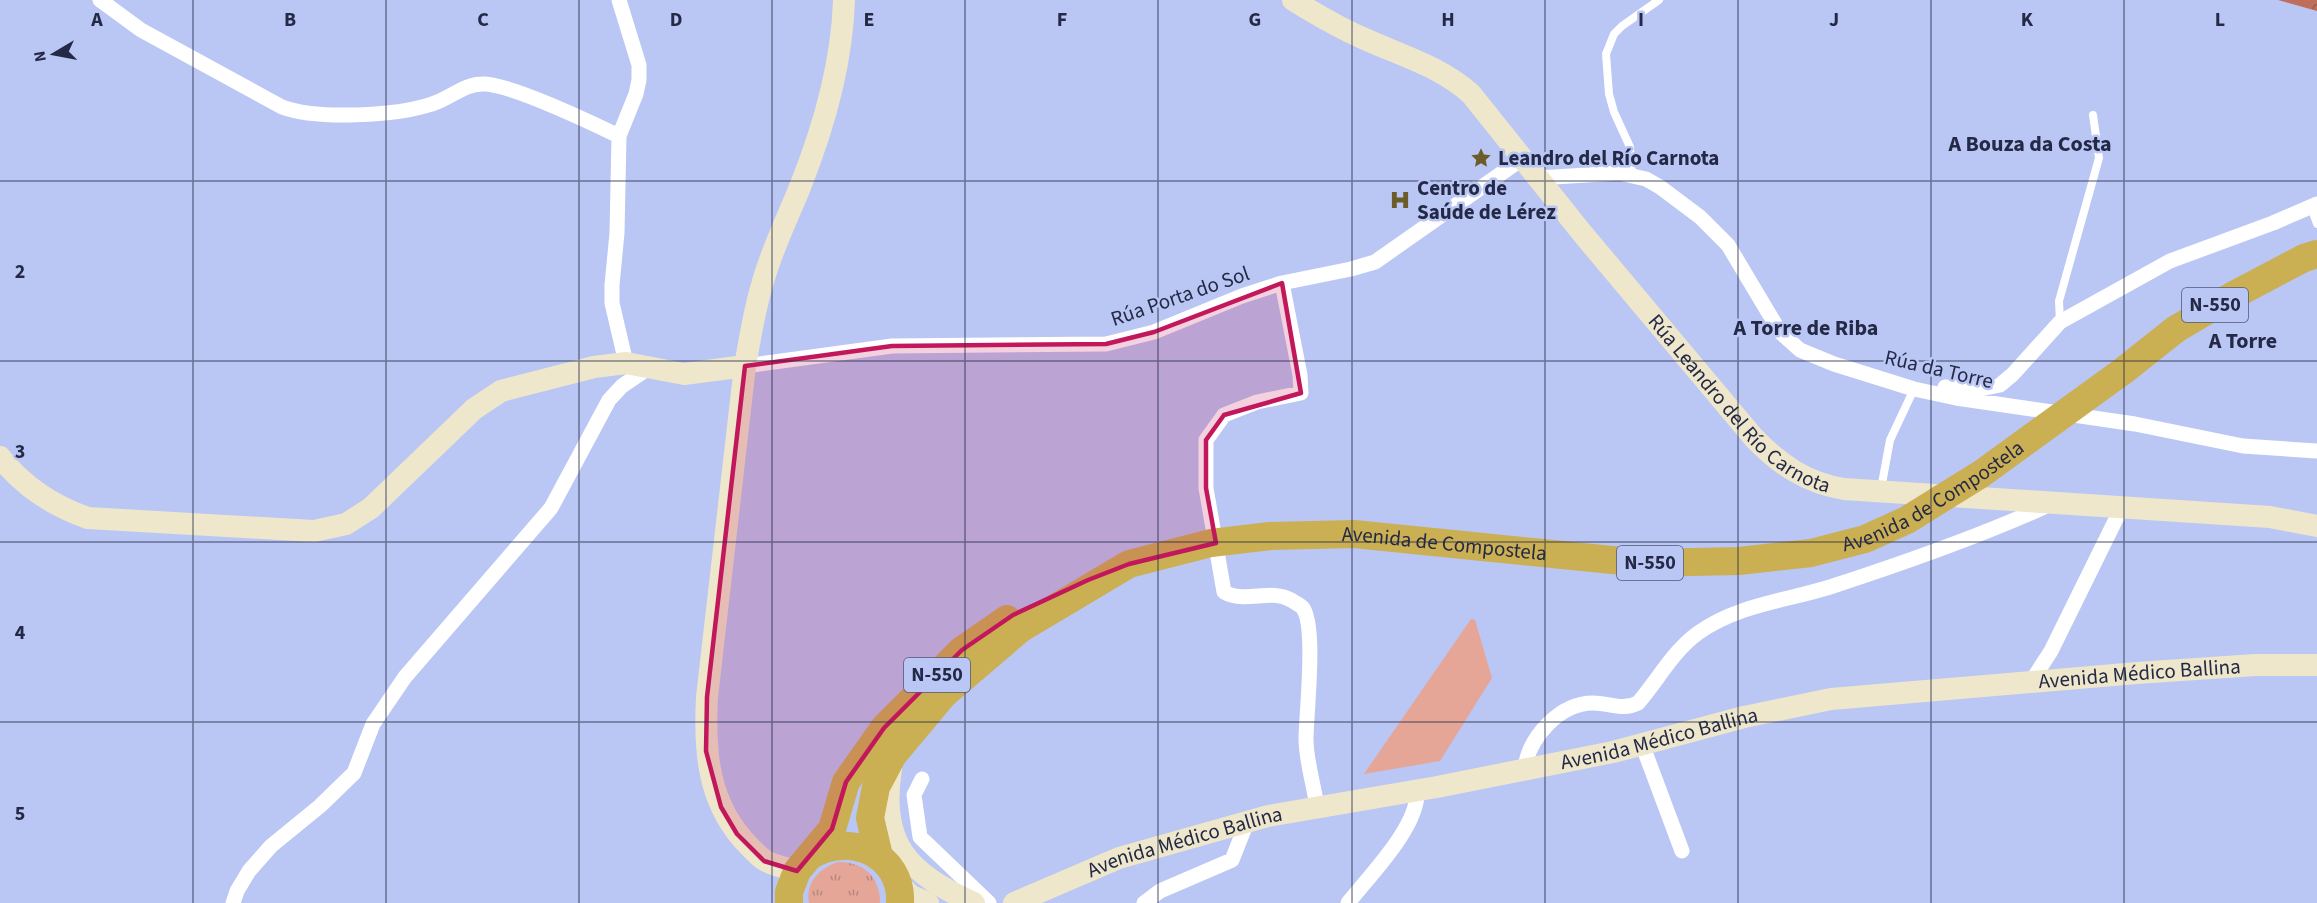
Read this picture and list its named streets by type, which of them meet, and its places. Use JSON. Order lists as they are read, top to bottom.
{
  "streets": {
    "highway": ["N-550", "Avenida de Compostela"],
    "street": [
      "Rúa Porta do Sol",
      "Rúa da Torre",
      "Rúa Leandro del Río Carnota",
      "Avenida Médico Ballina"
    ]
  },
  "crossings": [
    ["Rúa Porta do Sol", "Rúa Leandro del Río Carnota"],
    ["N-550", "Avenida de Compostela"],
    ["Rúa da Torre", "Rúa Leandro del Río Carnota"]
  ],
  "districts": ["A Bouza da Costa", "A Torre de Riba", "A Torre"],
  "places": {
    "place": ["Leandro del Río Carnota"],
    "hospital": ["Centro de Saúde de Lérez"]
  },
  "north": "left",
  "grid": {
    "columns": [
      "A",
      "B",
      "C",
      "D",
      "E",
      "F",
      "G",
      "H",
      "I",
      "J",
      "K",
      "L"
    ],
    "rows": [
      "2",
      "3",
      "4",
      "5"
    ]
  }
}
